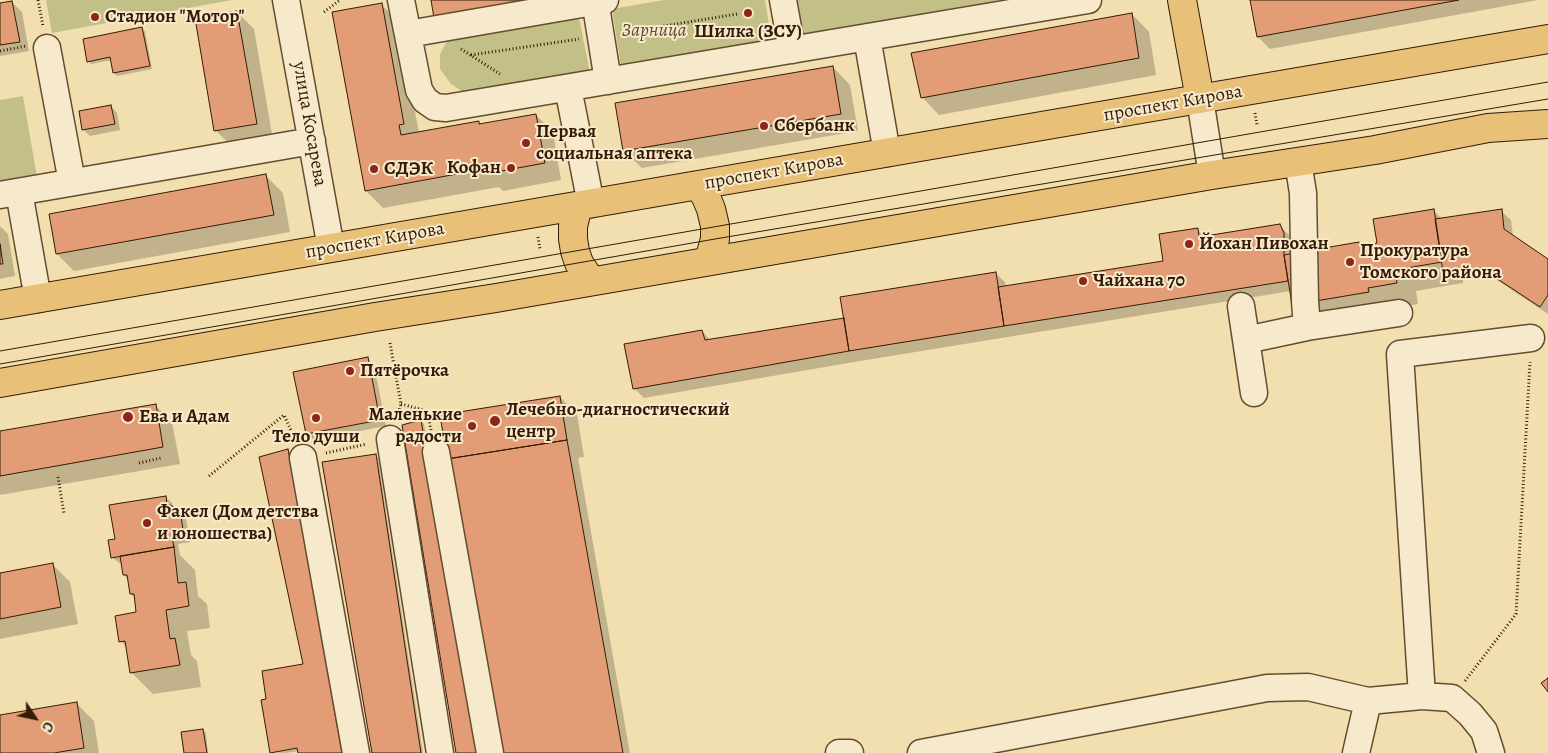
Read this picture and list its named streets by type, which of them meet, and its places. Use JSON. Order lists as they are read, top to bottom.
{
  "streets": {
    "main road": ["проспект Кирова"],
    "street": ["улица Косарева"]
  },
  "crossings": [
    ["проспект Кирова", "улица Косарева"]
  ],
  "parks": ["Зарница"],
  "places": [
    "Шилка (ЗСУ)",
    "Стадион \"Мотор\"",
    "Сбербанк",
    "Первая социальная аптека",
    "Кофан",
    "СДЭК",
    "Йохан Пивохан",
    "Прокуратура Томского района",
    "Чайхана 70",
    "Пятёрочка",
    "Ева и Адам",
    "Тело души",
    "Лечебно-диагностический центр",
    "Маленькие радости",
    "Факел (Дом детства и юношества)"
  ],
  "north": "bottom right"
}
